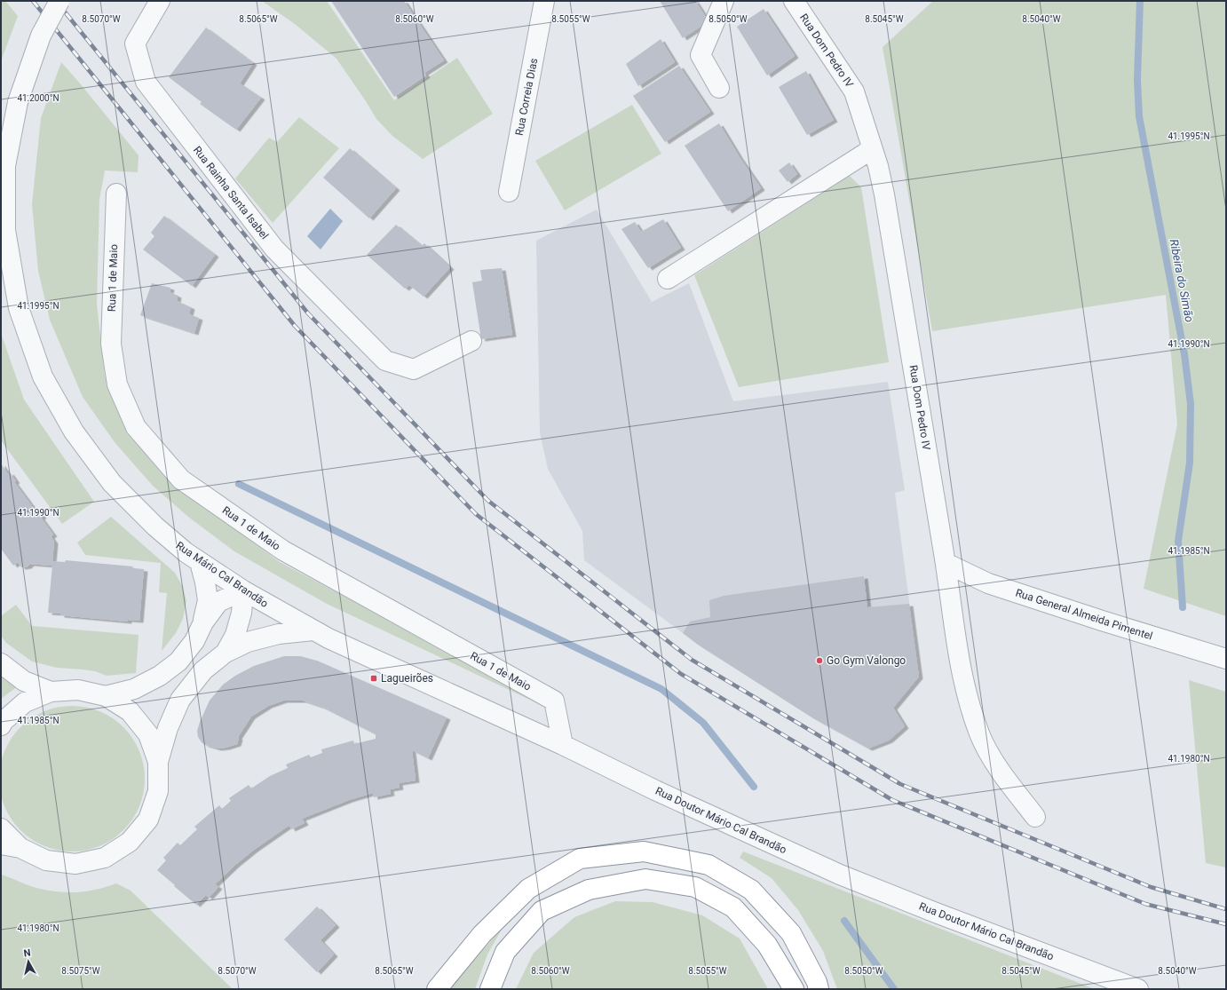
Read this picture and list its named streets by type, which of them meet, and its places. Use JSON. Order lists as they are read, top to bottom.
{
  "streets": {
    "street": [
      "Rua Dom Pedro IV",
      "Rua Correia Dias",
      "Rua Rainha Santa Isabel",
      "Rua 1 de Maio",
      "Rua Mário Cal Brandão",
      "Rua General Almeida Pimentel",
      "Rua Doutor Mário Cal Brandão"
    ]
  },
  "crossings": [
    ["Rua Dom Pedro IV", "Rua General Almeida Pimentel"],
    ["Rua 1 de Maio", "Rua Doutor Mário Cal Brandão"],
    ["Rua Mário Cal Brandão", "Rua Doutor Mário Cal Brandão"]
  ],
  "water": ["Ribeira do Simão"],
  "places": {
    "other": ["Go Gym Valongo"],
    "transit": ["Lagueirões"]
  },
  "north": "top",
  "coordinates": [
    "8.5070°W",
    "8.5065°W",
    "8.5060°W",
    "8.5055°W",
    "8.5050°W",
    "8.5045°W",
    "8.5040°W",
    "41.2000°N",
    "41.1995°N",
    "41.1990°N",
    "41.1985°N",
    "41.1980°N",
    "8.5075°W"
  ]
}
